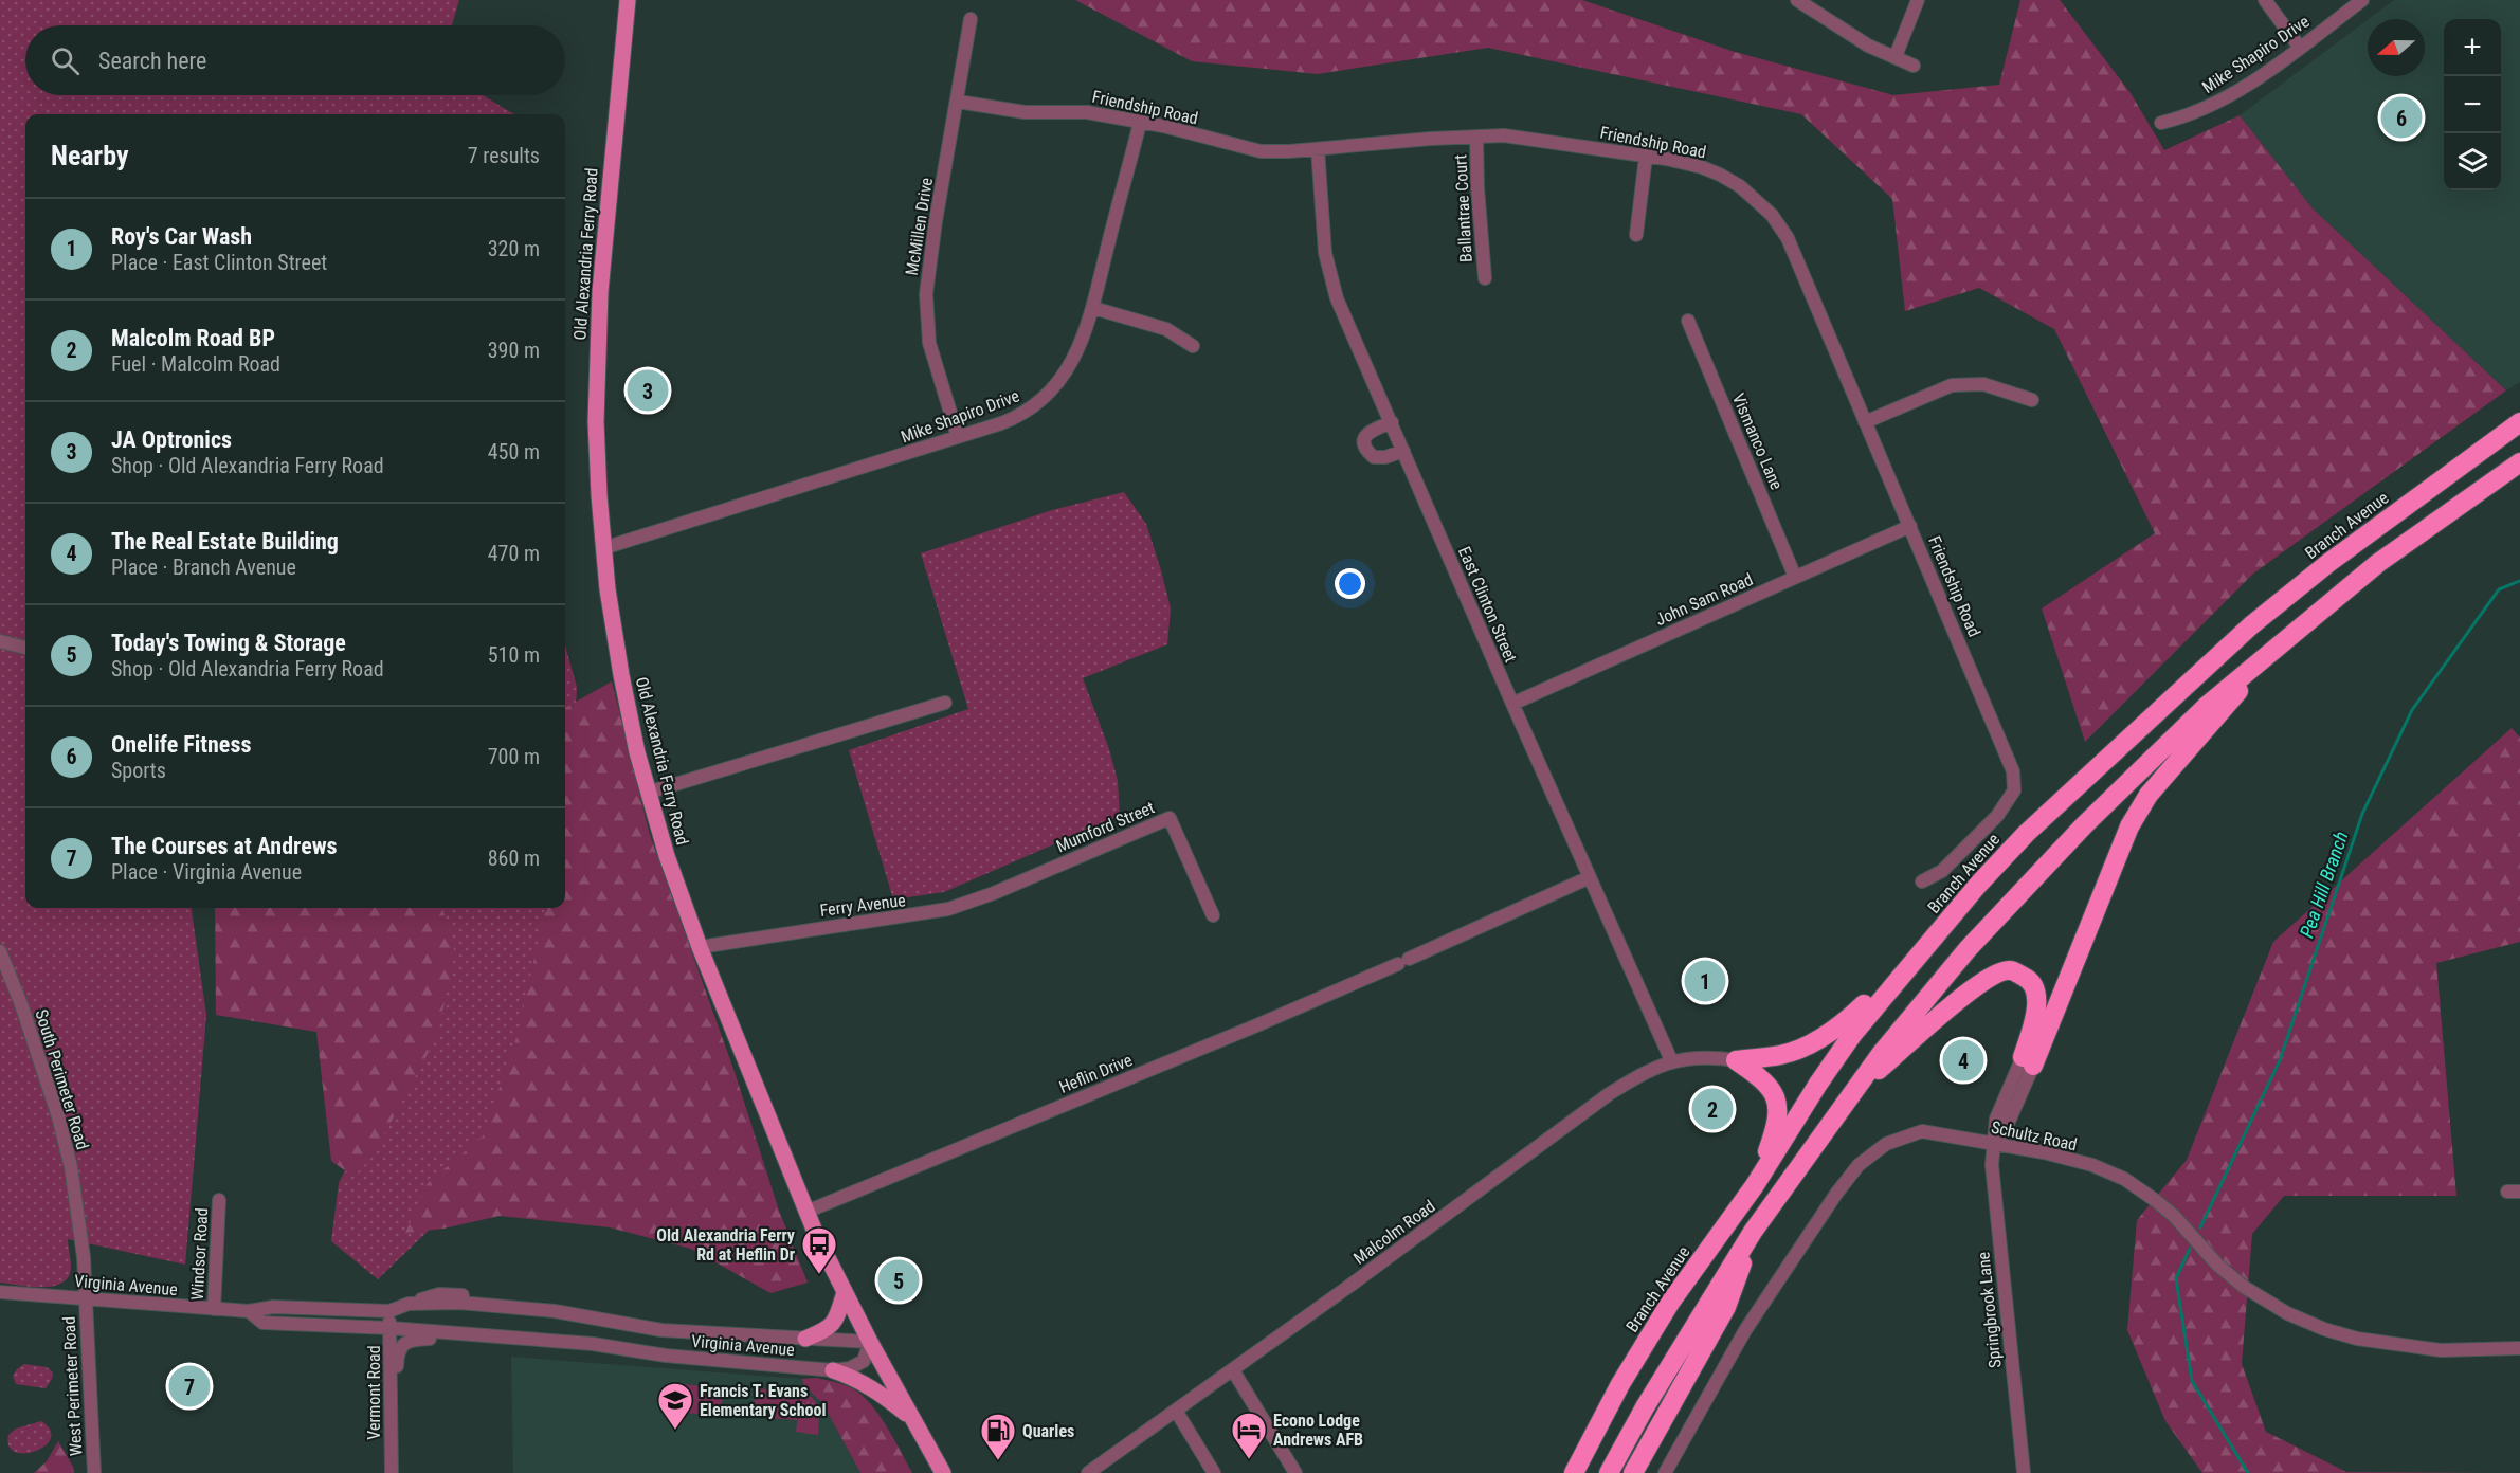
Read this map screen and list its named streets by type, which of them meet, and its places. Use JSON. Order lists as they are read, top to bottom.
{
  "streets": {
    "highway": ["Branch Avenue"],
    "main road": ["Old Alexandria Ferry Road"],
    "street": [
      "Mike Shapiro Drive",
      "Friendship Road",
      "Ballantrae Court",
      "McMillen Drive",
      "Vismanco Lane",
      "John Sam Road",
      "East Clinton Street",
      "Mumford Street",
      "Ferry Avenue",
      "Heflin Drive",
      "South Perimeter Road",
      "Schultz Road",
      "Malcolm Road",
      "Windsor Road",
      "Virginia Avenue",
      "Springbrook Lane",
      "West Perimeter Road",
      "Vermont Road"
    ]
  },
  "crossings": [
    ["Mike Shapiro Drive", "Friendship Road"],
    ["Mike Shapiro Drive", "McMillen Drive"],
    ["Mike Shapiro Drive", "Old Alexandria Ferry Road"],
    ["Friendship Road", "Ballantrae Court"],
    ["Friendship Road", "McMillen Drive"],
    ["Friendship Road", "John Sam Road"],
    ["Friendship Road", "East Clinton Street"],
    ["Old Alexandria Ferry Road", "Ferry Avenue"],
    ["Old Alexandria Ferry Road", "Heflin Drive"],
    ["Old Alexandria Ferry Road", "Virginia Avenue"],
    ["Vismanco Lane", "John Sam Road"],
    ["John Sam Road", "East Clinton Street"],
    ["East Clinton Street", "Heflin Drive"],
    ["East Clinton Street", "Malcolm Road"],
    ["Mumford Street", "Ferry Avenue"],
    ["South Perimeter Road", "Virginia Avenue"],
    ["South Perimeter Road", "West Perimeter Road"],
    ["Schultz Road", "Springbrook Lane"],
    ["Windsor Road", "Virginia Avenue"],
    ["Virginia Avenue", "West Perimeter Road"],
    ["Virginia Avenue", "Vermont Road"]
  ],
  "water": ["Pea Hill Branch"],
  "places": {
    "bus stop": ["Old Alexandria Ferry Rd at Heflin Dr"],
    "school or university": ["Francis T. Evans Elementary School"],
    "hotel": ["Econo Lodge Andrews AFB"],
    "fuel station": ["Quarles"]
  },
  "north": "left",
  "page": {
    "map_buttons": ["+", "−"],
    "search": "Search here",
    "pins": [
      "6",
      "3",
      "1",
      "4",
      "2",
      "5",
      "7"
    ],
    "heading": ["Nearby", "7 results"],
    "list": [
      {
        "mark": "1",
        "name": "Roy's Car Wash",
        "note": "Place · East Clinton Street",
        "value": "320 m"
      },
      {
        "mark": "2",
        "name": "Malcolm Road BP",
        "note": "Fuel · Malcolm Road",
        "value": "390 m"
      },
      {
        "mark": "3",
        "name": "JA Optronics",
        "note": "Shop · Old Alexandria Ferry Road",
        "value": "450 m"
      },
      {
        "mark": "4",
        "name": "The Real Estate Building",
        "note": "Place · Branch Avenue",
        "value": "470 m"
      },
      {
        "mark": "5",
        "name": "Today's Towing & Storage",
        "note": "Shop · Old Alexandria Ferry Road",
        "value": "510 m"
      },
      {
        "mark": "6",
        "name": "Onelife Fitness",
        "note": "Sports",
        "value": "700 m"
      },
      {
        "mark": "7",
        "name": "The Courses at Andrews",
        "note": "Place · Virginia Avenue",
        "value": "860 m"
      }
    ]
  }
}
